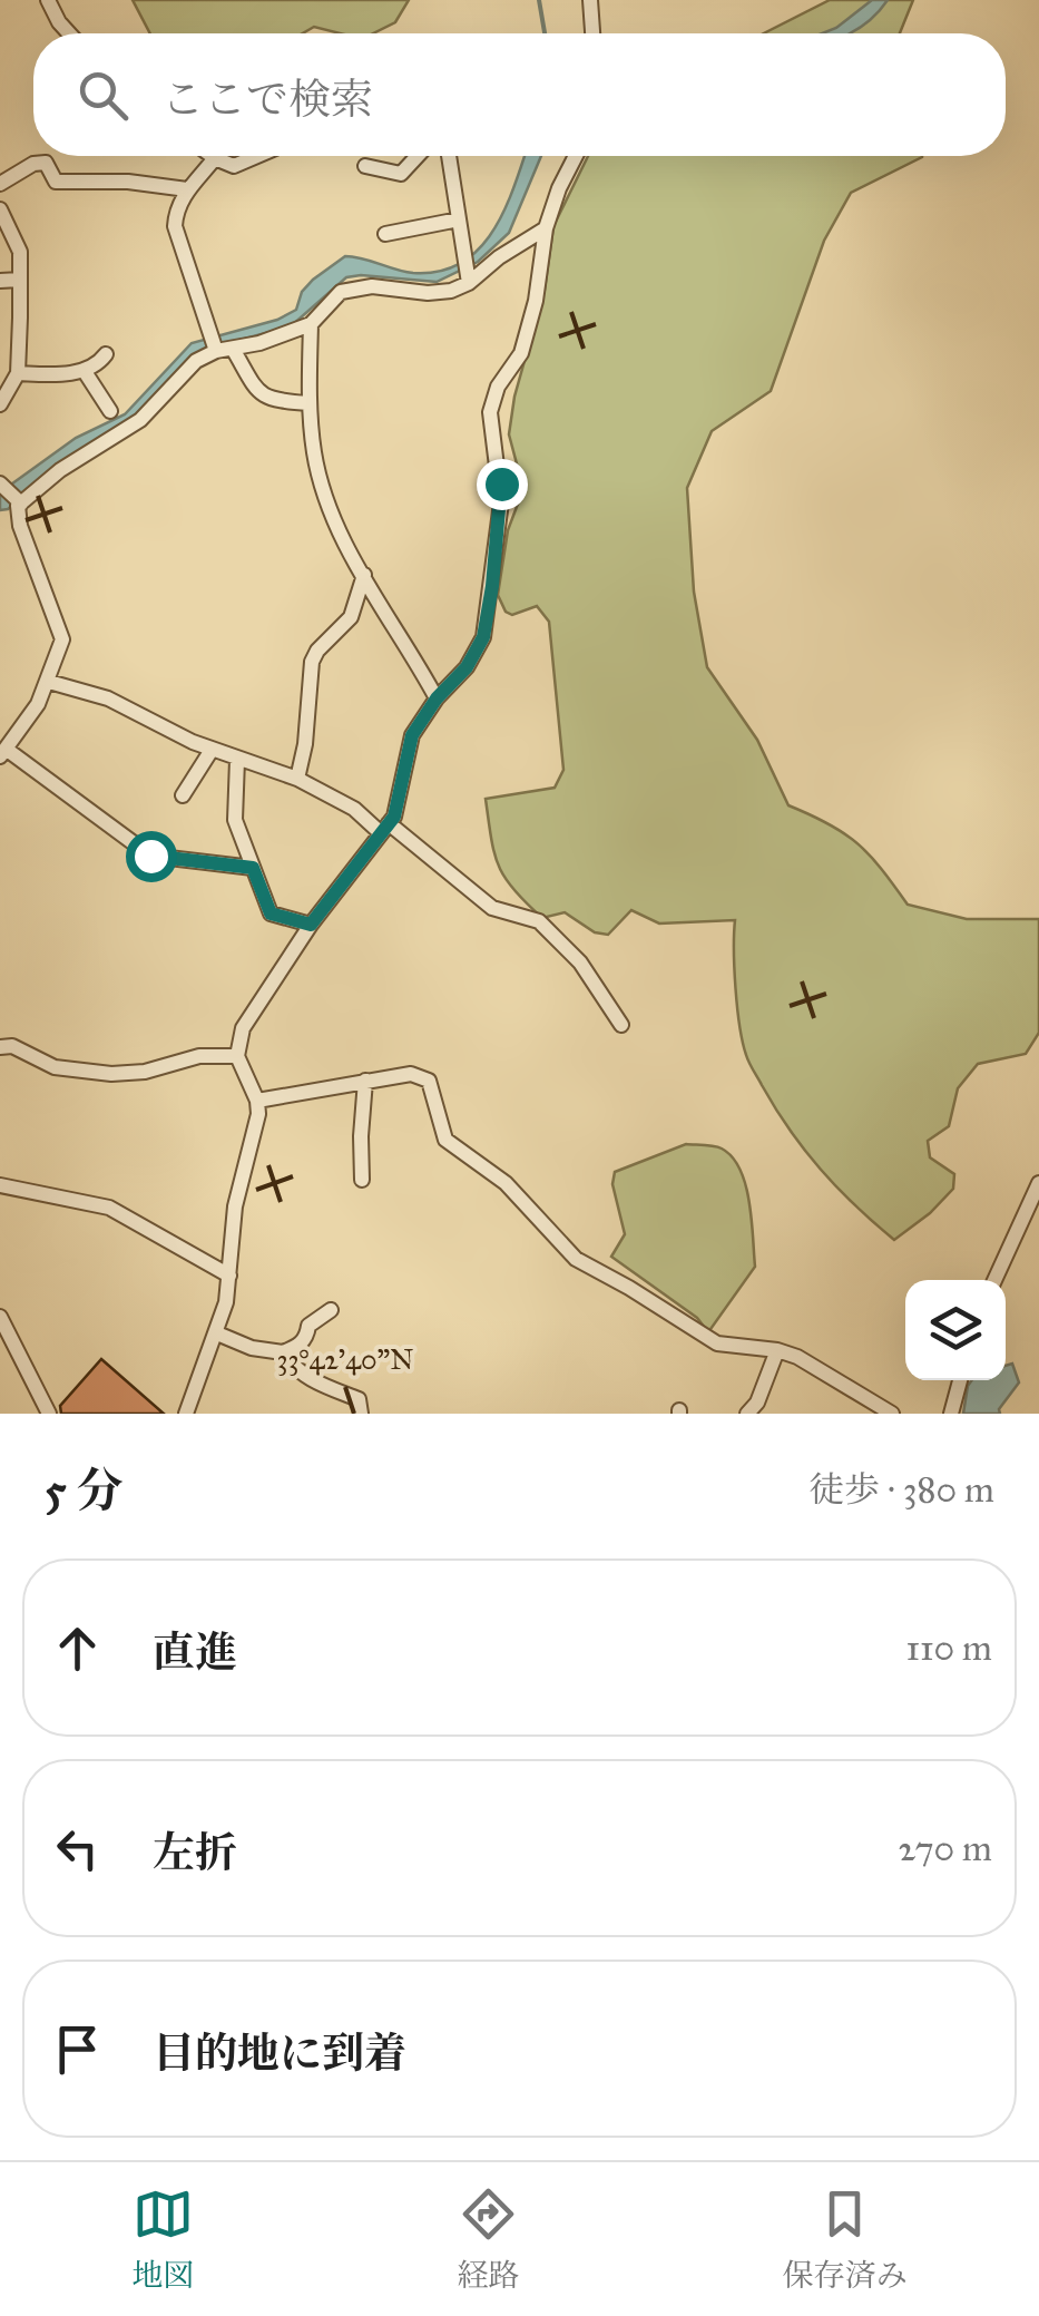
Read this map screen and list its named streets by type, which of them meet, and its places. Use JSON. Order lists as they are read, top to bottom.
{
  "page": {
    "search": "ここで検索",
    "heading": ["5 分", "徒歩 · 380 m"],
    "list": [
      ["直進", "110 m"],
      ["左折", "270 m"],
      "目的地に到着"
    ],
    "nav": ["地図", "経路", "保存済み"]
  },
  "coordinates": ["33°42'40\"N"]
}
